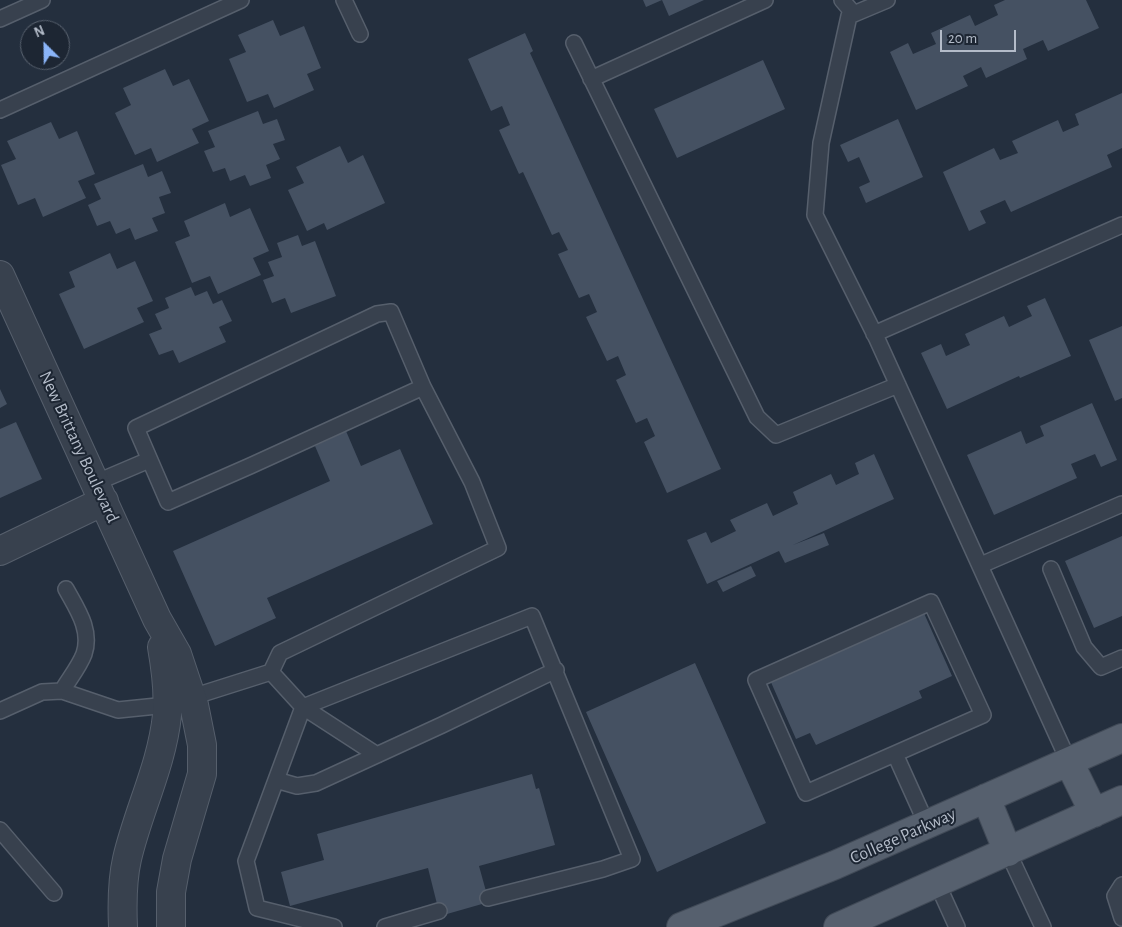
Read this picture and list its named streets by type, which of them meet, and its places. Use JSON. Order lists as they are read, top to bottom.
{
  "streets": {
    "main road": ["College Parkway"],
    "street": ["New Brittany Boulevard"]
  },
  "scale_bar": "20 m",
  "north": "top left"
}
